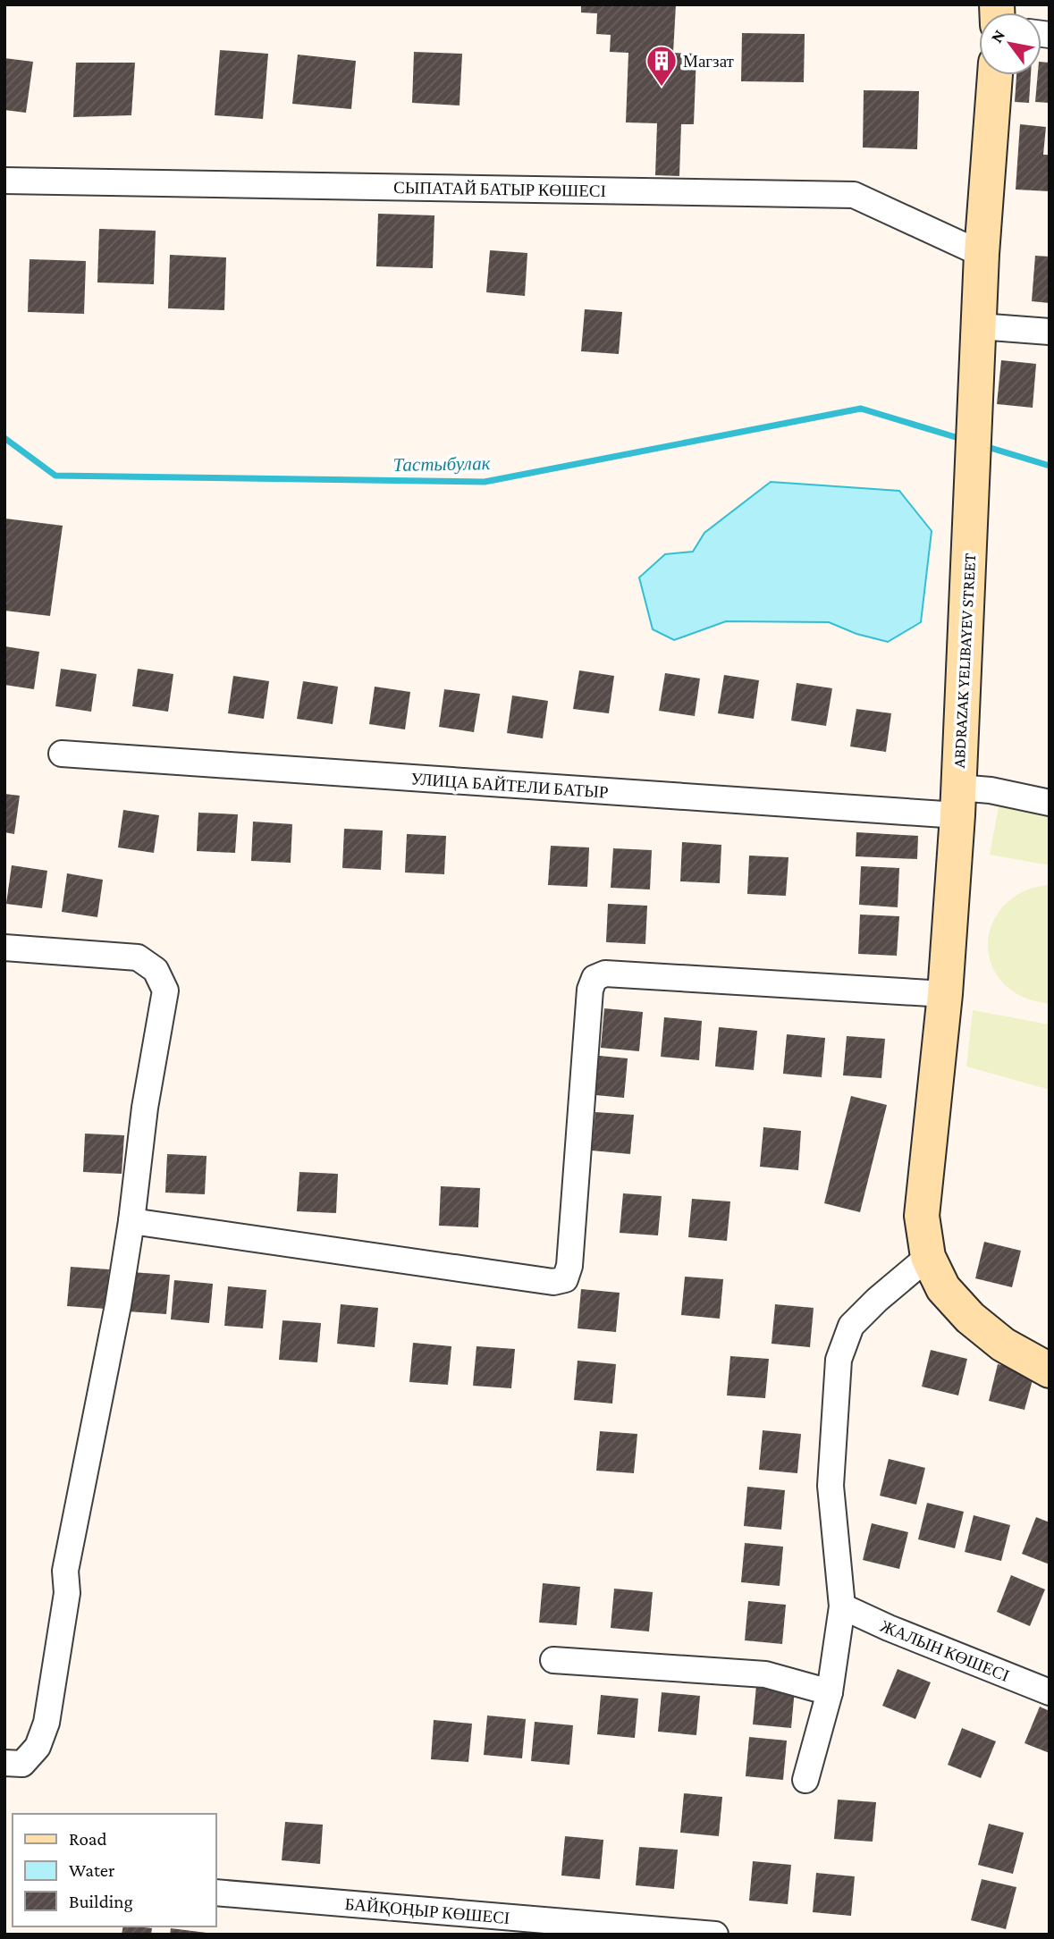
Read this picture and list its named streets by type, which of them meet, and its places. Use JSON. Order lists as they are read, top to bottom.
{
  "streets": {
    "street": [
      "СЫПАТАЙ БАТЫР КӨШЕСІ",
      "ABDRAZAK YELIBAYEV STREET",
      "УЛИЦА БАЙТЕЛИ БАТЫР",
      "ЖАЛЫН КӨШЕСІ",
      "БАЙҚОҢЫР КӨШЕСІ"
    ]
  },
  "crossings": [
    ["СЫПАТАЙ БАТЫР КӨШЕСІ", "ABDRAZAK YELIBAYEV STREET"],
    ["ABDRAZAK YELIBAYEV STREET", "УЛИЦА БАЙТЕЛИ БАТЫР"]
  ],
  "water": ["Тастыбулак"],
  "places": {
    "building": ["Магзат"]
  },
  "legend": ["Road", "Water", "Building"],
  "north": "top left"
}
